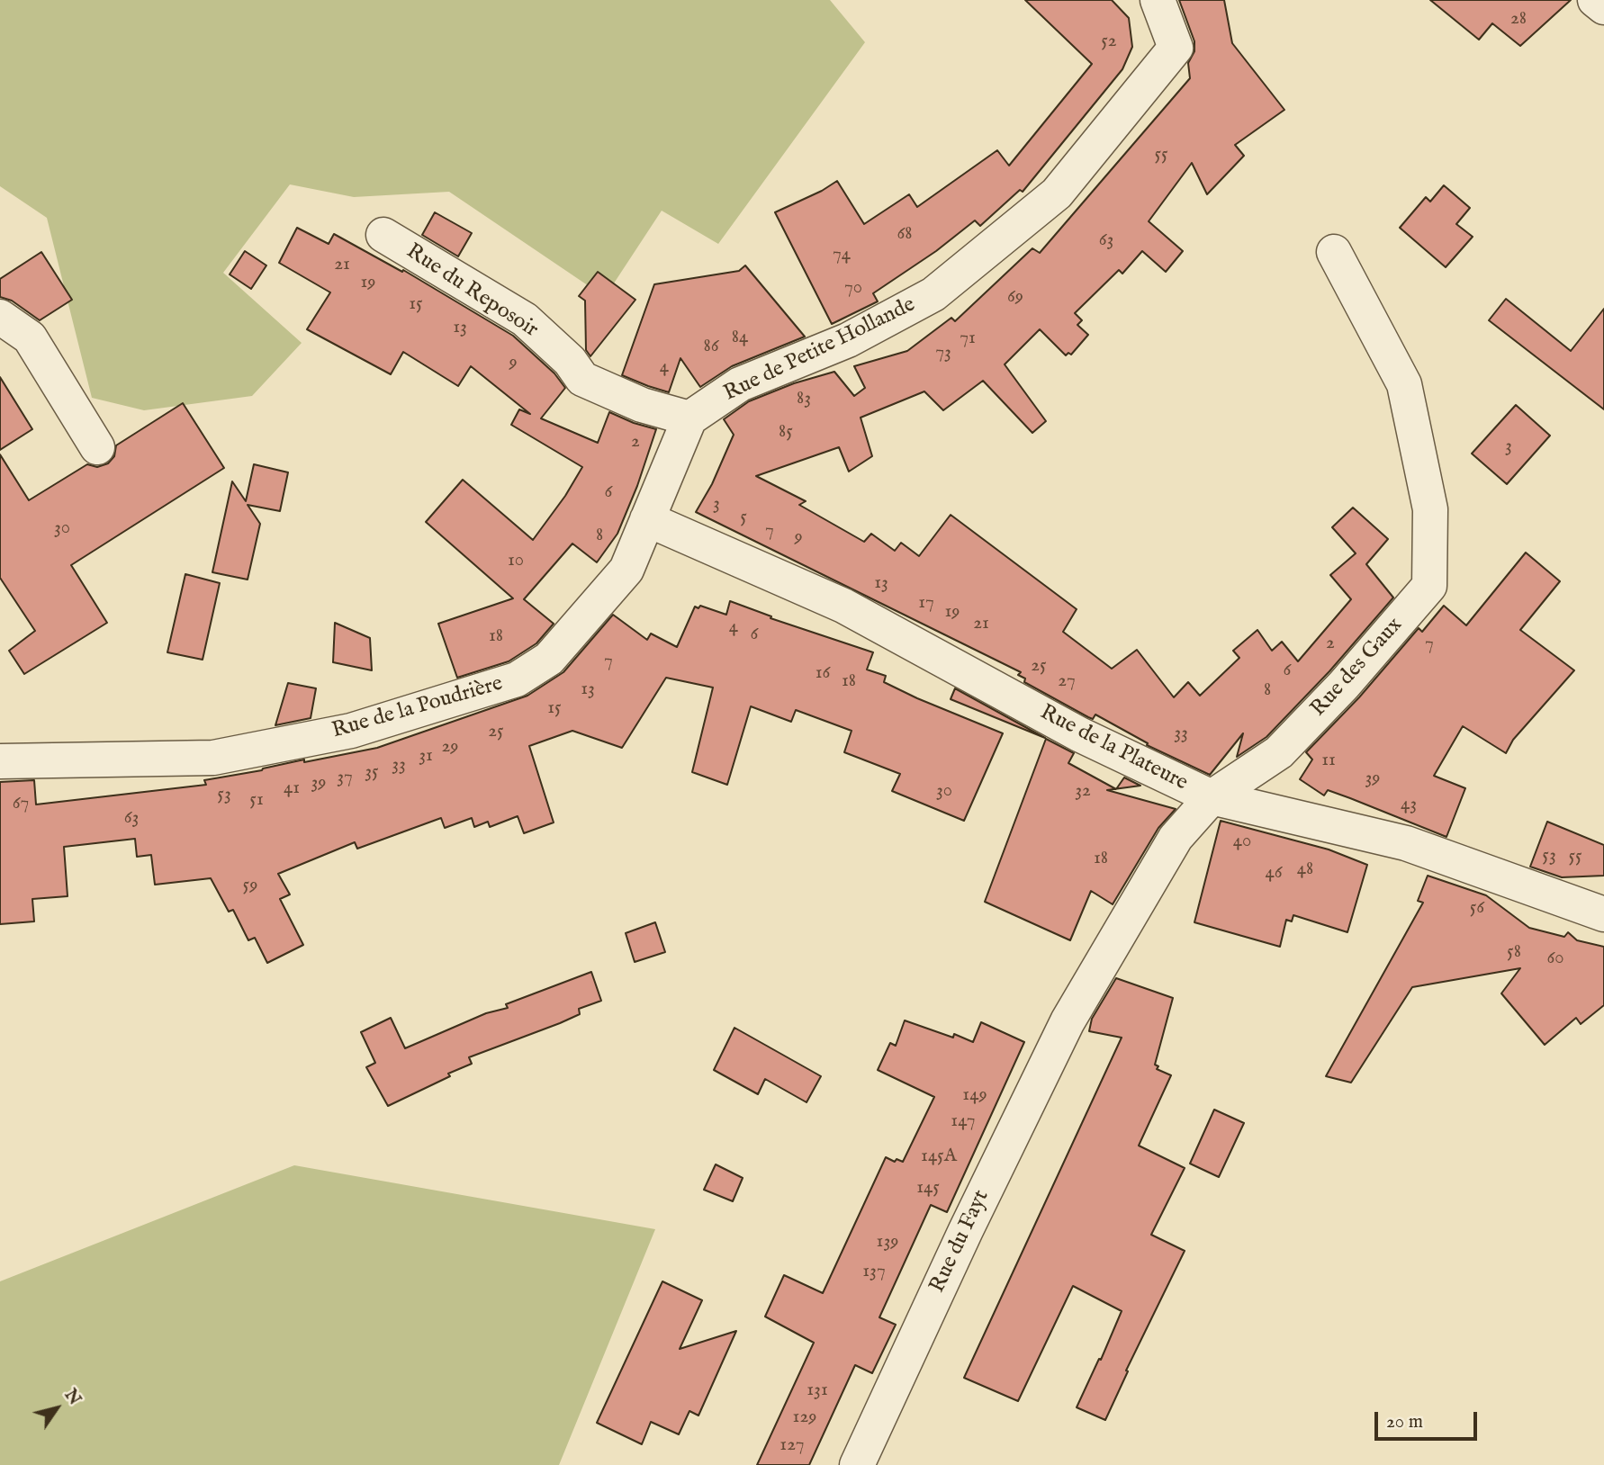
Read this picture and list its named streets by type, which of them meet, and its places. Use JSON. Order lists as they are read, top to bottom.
{
  "streets": {
    "street": [
      "Rue du Reposoir",
      "Rue de Petite Hollande",
      "Rue des Gaux",
      "Rue de la Poudrière",
      "Rue de la Plateure",
      "Rue du Fayt"
    ]
  },
  "crossings": [
    ["Rue du Reposoir", "Rue de Petite Hollande"],
    ["Rue du Reposoir", "Rue de la Poudrière"],
    ["Rue de Petite Hollande", "Rue de la Poudrière"],
    ["Rue des Gaux", "Rue de la Plateure"],
    ["Rue des Gaux", "Rue du Fayt"],
    ["Rue de la Poudrière", "Rue de la Plateure"]
  ],
  "house_numbers": [
    "28",
    "52",
    "55",
    "68",
    "63",
    "74",
    "21",
    "19",
    "70",
    "69",
    "15",
    "13",
    "84",
    "71",
    "86",
    "73",
    "9",
    "4",
    "83",
    "85",
    "2",
    "3",
    "6",
    "3",
    "5",
    "30",
    "7",
    "8",
    "9",
    "10",
    "13",
    "17",
    "19",
    "21",
    "4",
    "6",
    "18",
    "2",
    "7",
    "7",
    "25",
    "6",
    "16",
    "18",
    "27",
    "13",
    "8",
    "15",
    "25",
    "33",
    "29",
    "31",
    "11",
    "33",
    "35",
    "37",
    "39",
    "39",
    "41",
    "30",
    "32",
    "53",
    "51",
    "67",
    "43",
    "63",
    "40",
    "53",
    "55",
    "18",
    "48",
    "46",
    "59",
    "56",
    "58",
    "60",
    "149",
    "147",
    "145A",
    "145",
    "139",
    "137",
    "131",
    "129",
    "127"
  ],
  "scale_bar": "20 m",
  "north": "top right"
}
